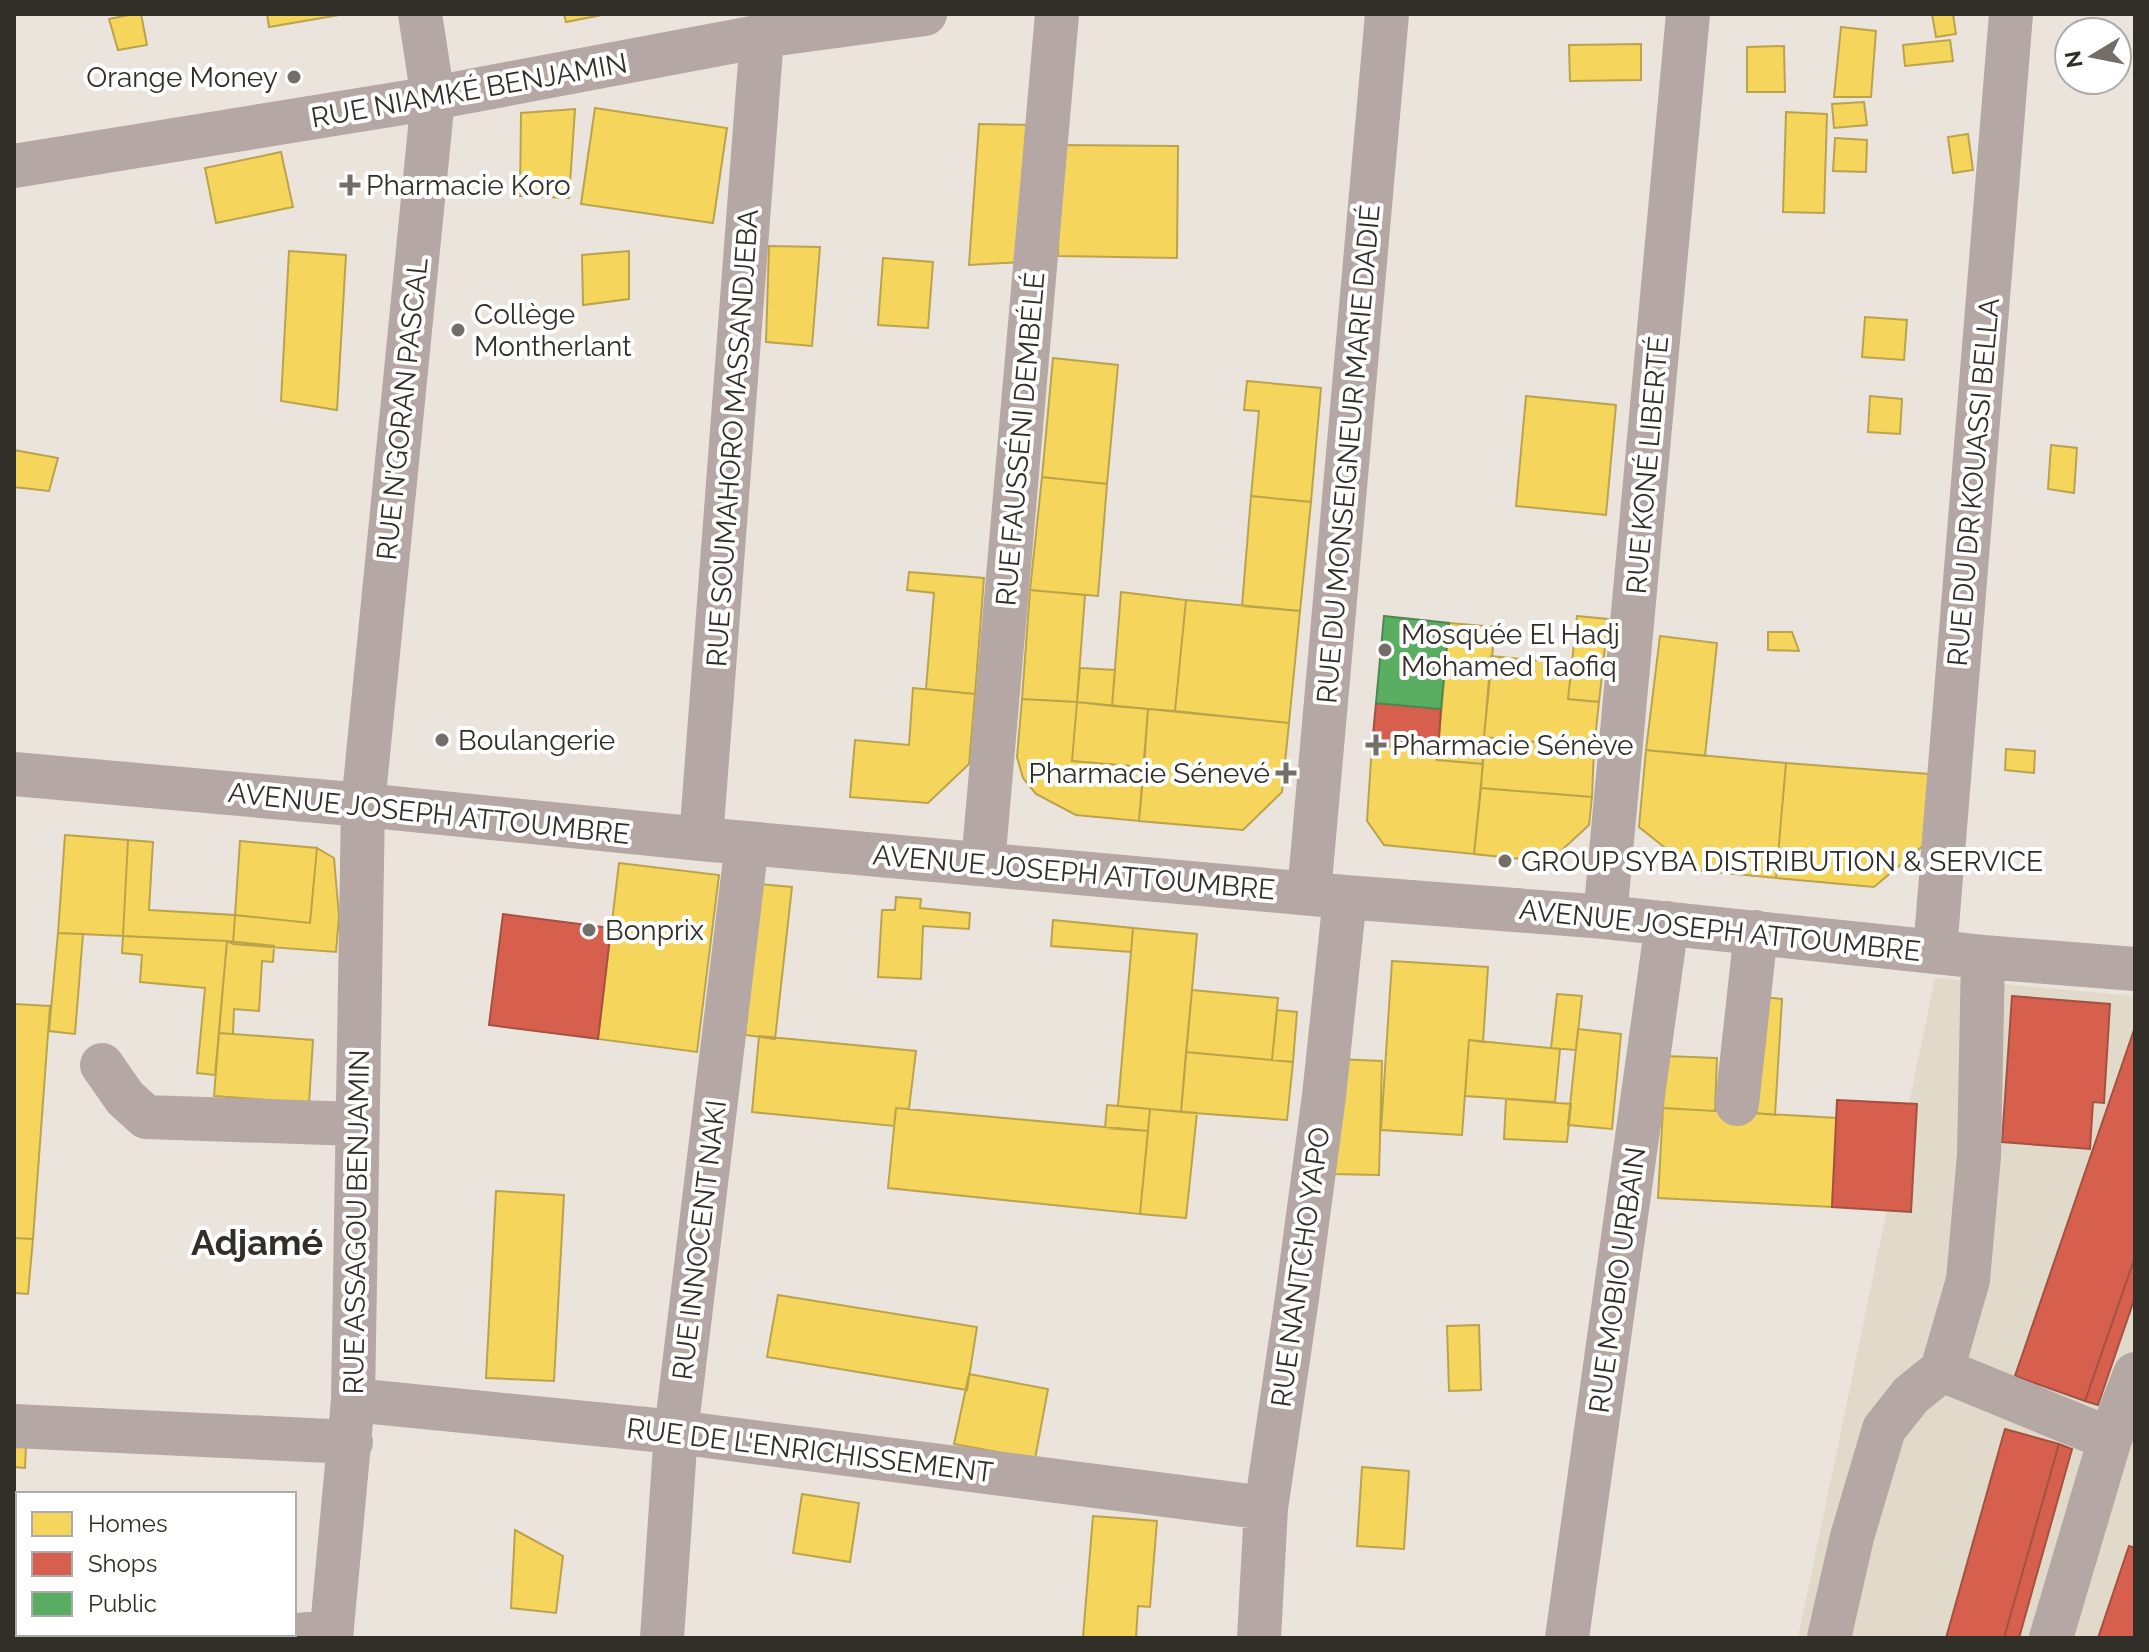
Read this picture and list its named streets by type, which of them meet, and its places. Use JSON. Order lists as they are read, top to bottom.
{
  "streets": {
    "street": [
      "RUE NIAMKÉ BENJAMIN",
      "RUE N'GORAN PASCAL",
      "RUE SOUMAHORO MASSANDJEBA",
      "RUE FAUSSÉNI DEMBÉLÉ",
      "RUE DU MONSEIGNEUR MARIE DADIÉ",
      "RUE KONÉ LIBERTÉ",
      "RUE DU DR KOUASSI BELLA",
      "AVENUE JOSEPH ATTOUMBRE",
      "RUE ASSAGOU BENJAMIN",
      "RUE INNOCENT NAKI",
      "RUE NANTCHO YAPO",
      "RUE MOBIO URBAIN",
      "RUE DE L'ENRICHISSEMENT"
    ]
  },
  "crossings": [
    ["RUE NIAMKÉ BENJAMIN", "RUE N'GORAN PASCAL"],
    ["RUE NIAMKÉ BENJAMIN", "RUE SOUMAHORO MASSANDJEBA"],
    ["RUE N'GORAN PASCAL", "AVENUE JOSEPH ATTOUMBRE"],
    ["RUE N'GORAN PASCAL", "RUE ASSAGOU BENJAMIN"],
    ["RUE SOUMAHORO MASSANDJEBA", "AVENUE JOSEPH ATTOUMBRE"],
    ["RUE FAUSSÉNI DEMBÉLÉ", "AVENUE JOSEPH ATTOUMBRE"],
    ["RUE DU MONSEIGNEUR MARIE DADIÉ", "AVENUE JOSEPH ATTOUMBRE"],
    ["RUE DU MONSEIGNEUR MARIE DADIÉ", "RUE NANTCHO YAPO"],
    ["RUE KONÉ LIBERTÉ", "AVENUE JOSEPH ATTOUMBRE"],
    ["RUE DU DR KOUASSI BELLA", "AVENUE JOSEPH ATTOUMBRE"],
    ["AVENUE JOSEPH ATTOUMBRE", "RUE ASSAGOU BENJAMIN"],
    ["AVENUE JOSEPH ATTOUMBRE", "RUE INNOCENT NAKI"],
    ["AVENUE JOSEPH ATTOUMBRE", "RUE NANTCHO YAPO"],
    ["AVENUE JOSEPH ATTOUMBRE", "RUE MOBIO URBAIN"],
    ["RUE ASSAGOU BENJAMIN", "RUE DE L'ENRICHISSEMENT"],
    ["RUE INNOCENT NAKI", "RUE DE L'ENRICHISSEMENT"],
    ["RUE NANTCHO YAPO", "RUE DE L'ENRICHISSEMENT"]
  ],
  "districts": ["Adjamé"],
  "places": {
    "other": [
      "Orange Money",
      "Collège Montherlant",
      "Mosquée El Hadj Mohamed Taofiq",
      "Boulangerie",
      "GROUP SYBA DISTRIBUTION & SERVICE",
      "Bonprix"
    ],
    "health": ["Pharmacie Koro", "Pharmacie Sénève", "Pharmacie Sénevé"]
  },
  "legend": ["Homes", "Shops", "Public"],
  "north": "left"
}
